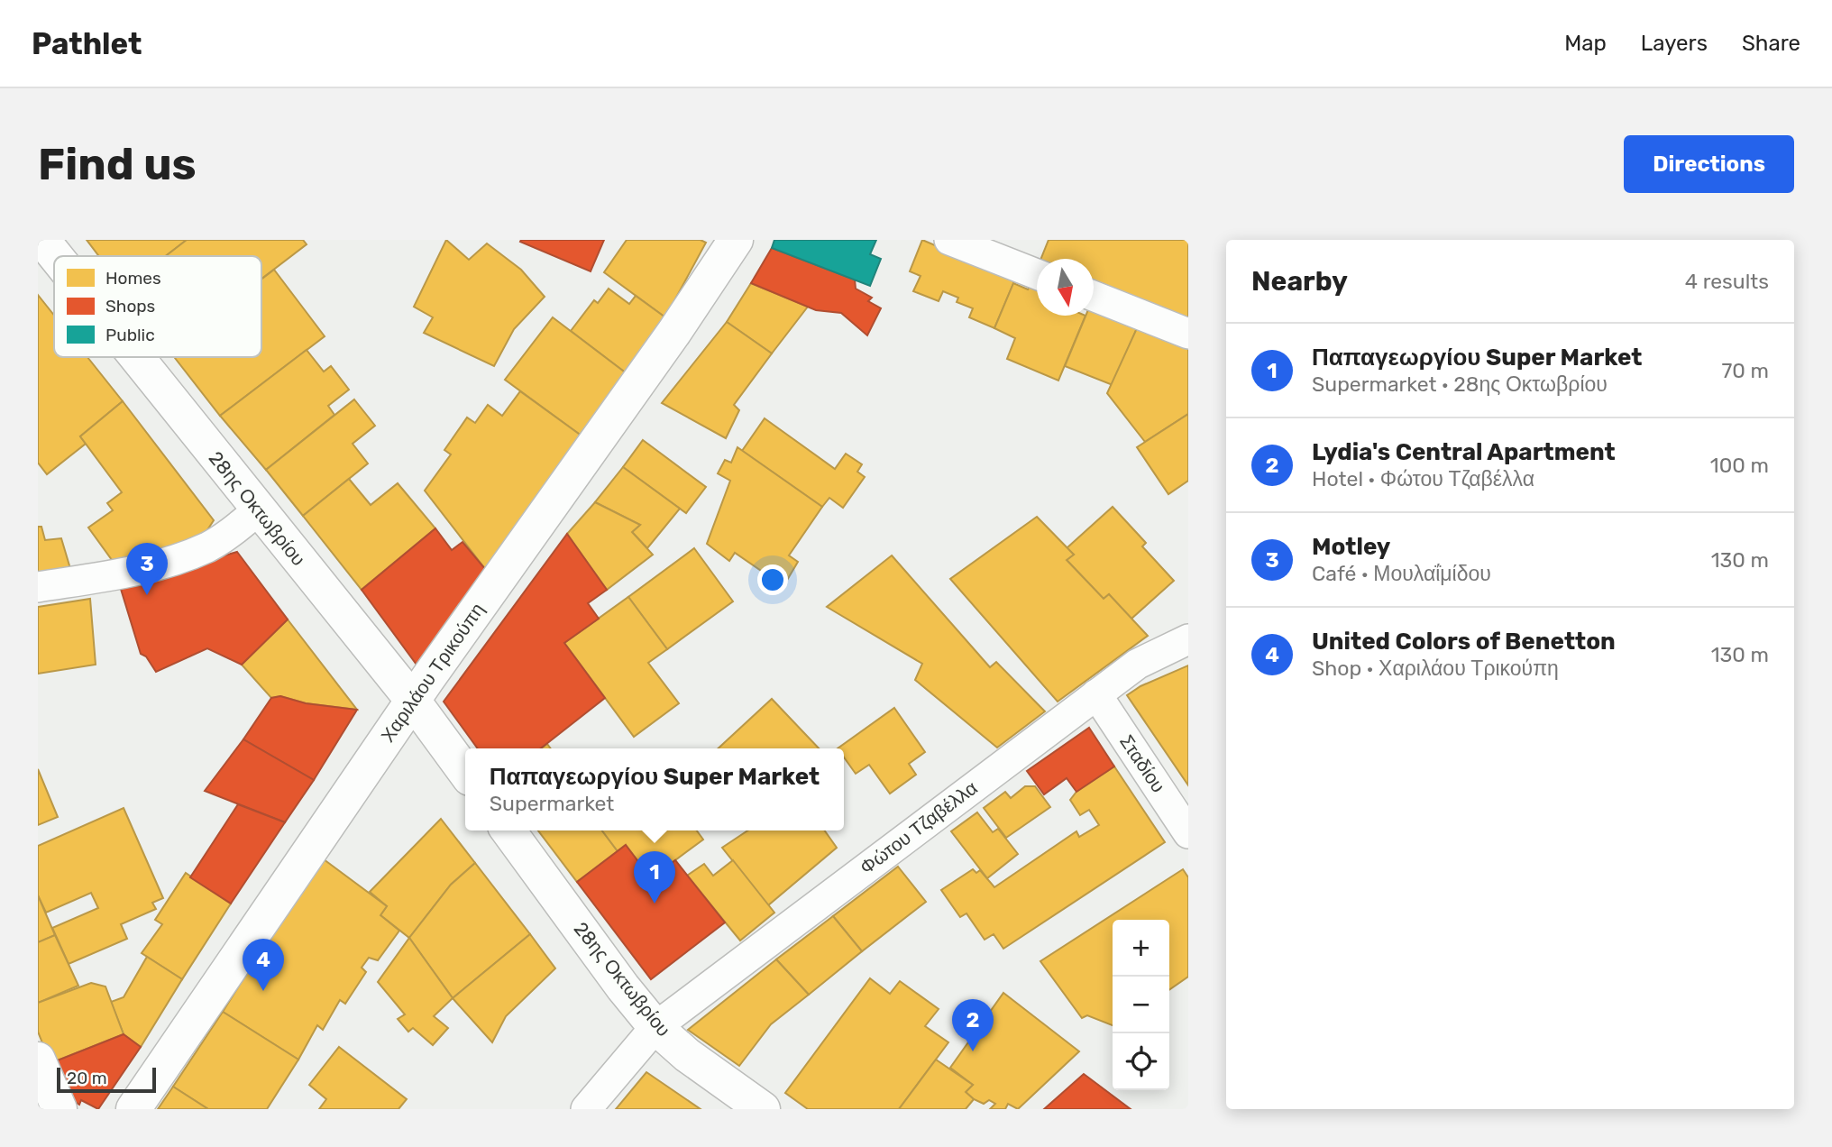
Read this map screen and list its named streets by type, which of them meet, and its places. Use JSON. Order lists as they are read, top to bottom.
{
  "streets": {
    "main road": ["28ης Οκτωβρίου", "Χαριλάου Τρικούπη"],
    "street": ["Σταδίου", "Φώτου Τζαβέλλα"]
  },
  "crossings": [
    ["28ης Οκτωβρίου", "Χαριλάου Τρικούπη"],
    ["28ης Οκτωβρίου", "Φώτου Τζαβέλλα"],
    ["Σταδίου", "Φώτου Τζαβέλλα"]
  ],
  "legend": ["Homes", "Shops", "Public"],
  "scale_bar": "20 m",
  "north": "bottom",
  "page": {
    "header": "Pathlet",
    "nav": ["Map", "Layers", "Share"],
    "buttons": "Directions",
    "title": "Find us",
    "heading": ["Nearby", "4 results"],
    "list": [
      {
        "mark": "1",
        "name": "Παπαγεωργίου Super Market",
        "note": "Supermarket · 28ης Οκτωβρίου",
        "value": "70 m"
      },
      {
        "mark": "2",
        "name": "Lydia's Central Apartment",
        "note": "Hotel · Φώτου Τζαβέλλα",
        "value": "100 m"
      },
      {
        "mark": "3",
        "name": "Motley",
        "note": "Café · Μουλαΐμίδου",
        "value": "130 m"
      },
      {
        "mark": "4",
        "name": "United Colors of Benetton",
        "note": "Shop · Χαριλάου Τρικούπη",
        "value": "130 m"
      }
    ],
    "pins": [
      "3",
      "1",
      "4",
      "2"
    ],
    "popup": ["Παπαγεωργίου Super Market", "Supermarket"],
    "map_buttons": ["+", "−"],
    "scale": "20 m"
  }
}
